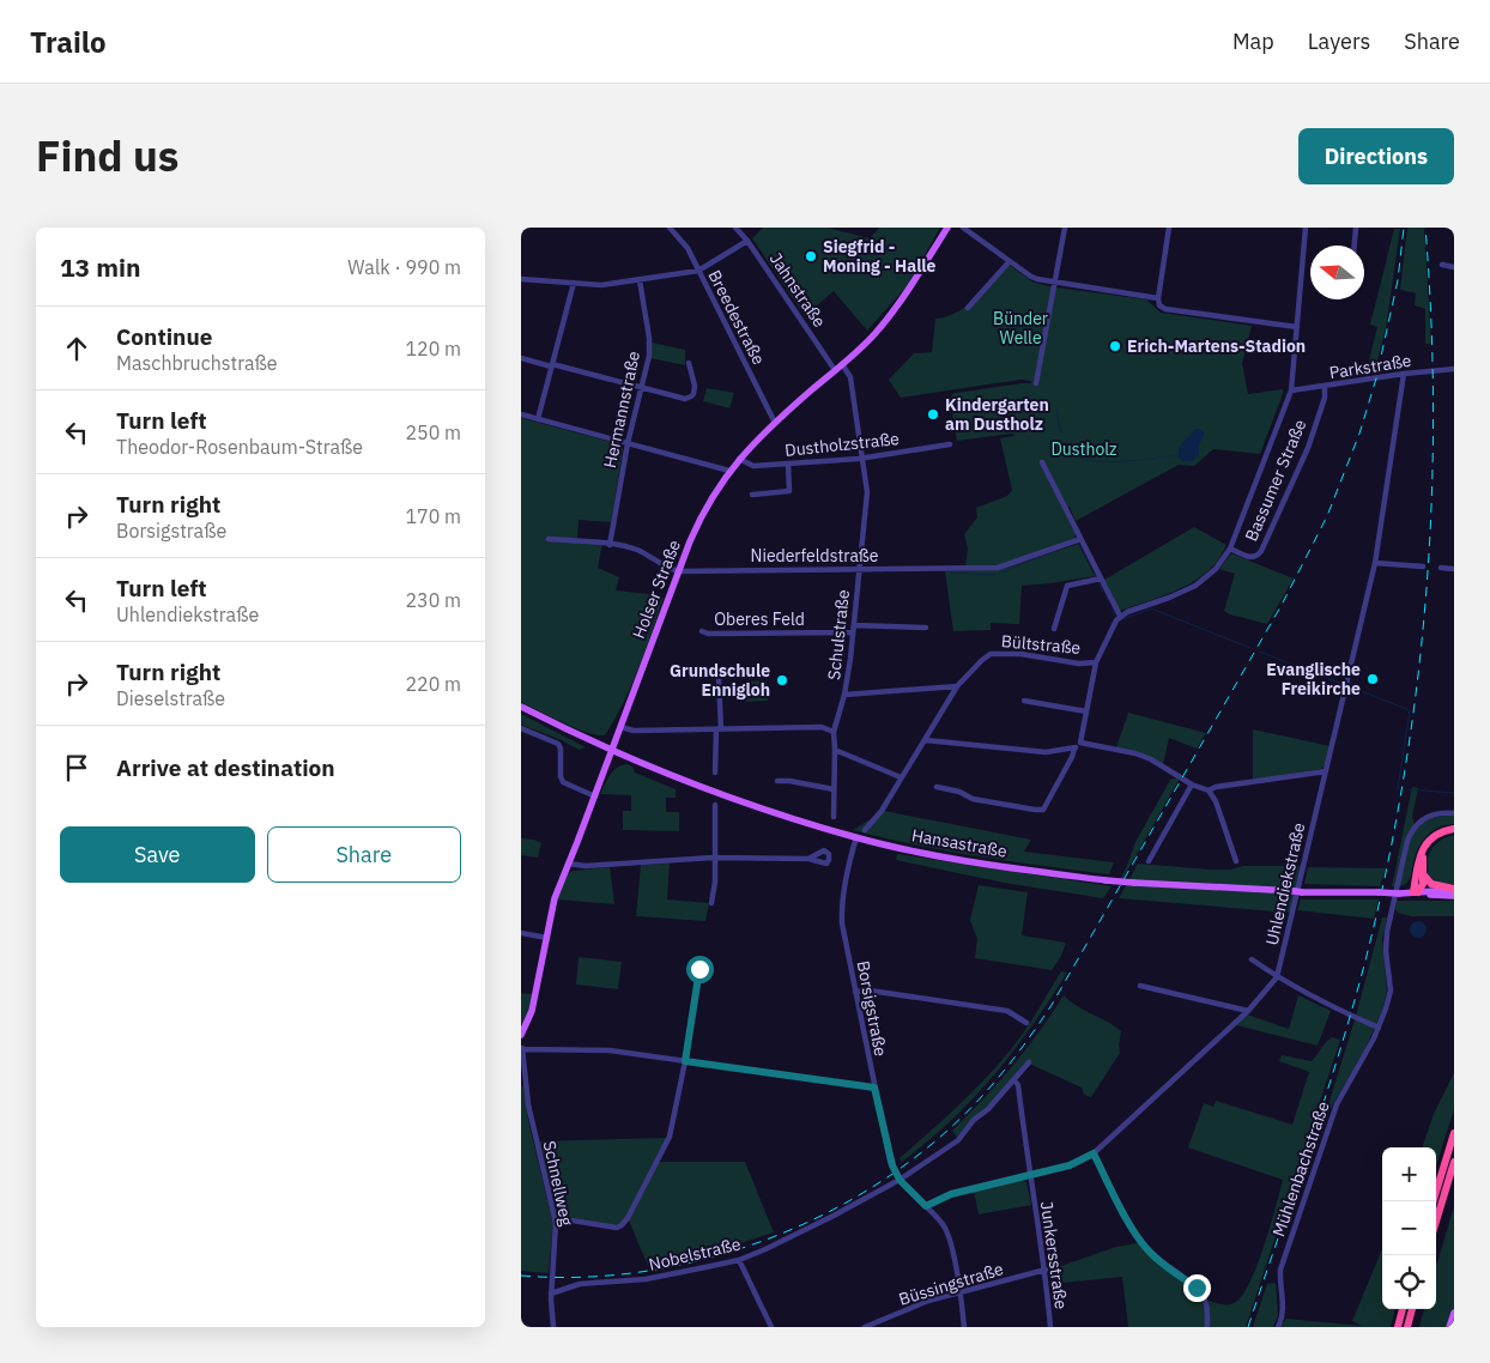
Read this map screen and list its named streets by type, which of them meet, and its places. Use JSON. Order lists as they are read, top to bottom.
{
  "streets": {
    "main road": ["Holser Straße", "Hansastraße"],
    "street": [
      "Jahnstraße",
      "Breedestraße",
      "Parkstraße",
      "Hermannstraße",
      "Dustholzstraße",
      "Bassumer Straße",
      "Niederfeldstraße",
      "Oberes Feld",
      "Schulstraße",
      "Bültstraße",
      "Uhlendiekstraße",
      "Borsigstraße",
      "Mühlenbachstraße",
      "Schnellweg",
      "Nobelstraße",
      "Junkersstraße",
      "Büssingstraße"
    ]
  },
  "crossings": [
    ["Jahnstraße", "Holser Straße"],
    ["Breedestraße", "Holser Straße"],
    ["Parkstraße", "Bassumer Straße"],
    ["Parkstraße", "Uhlendiekstraße"],
    ["Hermannstraße", "Niederfeldstraße"],
    ["Dustholzstraße", "Holser Straße"],
    ["Dustholzstraße", "Schulstraße"],
    ["Niederfeldstraße", "Holser Straße"],
    ["Niederfeldstraße", "Schulstraße"],
    ["Holser Straße", "Schulstraße"],
    ["Holser Straße", "Hansastraße"],
    ["Oberes Feld", "Schulstraße"],
    ["Hansastraße", "Borsigstraße"],
    ["Uhlendiekstraße", "Borsigstraße"],
    ["Uhlendiekstraße", "Junkersstraße"],
    ["Borsigstraße", "Nobelstraße"],
    ["Borsigstraße", "Büssingstraße"],
    ["Schnellweg", "Nobelstraße"],
    ["Nobelstraße", "Junkersstraße"],
    ["Junkersstraße", "Büssingstraße"]
  ],
  "parks": ["Bünder Welle", "Dustholz"],
  "places": [
    "Siegfrid - Moning - Halle",
    "Erich-Martens-Stadion",
    "Kindergarten am Dustholz",
    "Evanglische Freikirche",
    "Grundschule Ennigloh"
  ],
  "north": "left",
  "page": {
    "header": "Trailo",
    "nav": ["Map", "Layers", "Share"],
    "title": "Find us",
    "buttons": [
      "Directions",
      ["Save", "Share"]
    ],
    "heading": ["13 min", "Walk · 990 m"],
    "list": [
      ["Continue", "Maschbruchstraße", "120 m"],
      ["Turn left", "Theodor-Rosenbaum-Straße", "250 m"],
      ["Turn right", "Borsigstraße", "170 m"],
      ["Turn left", "Uhlendiekstraße", "230 m"],
      ["Turn right", "Dieselstraße", "220 m"],
      "Arrive at destination"
    ],
    "map_buttons": ["+", "−"]
  }
}
